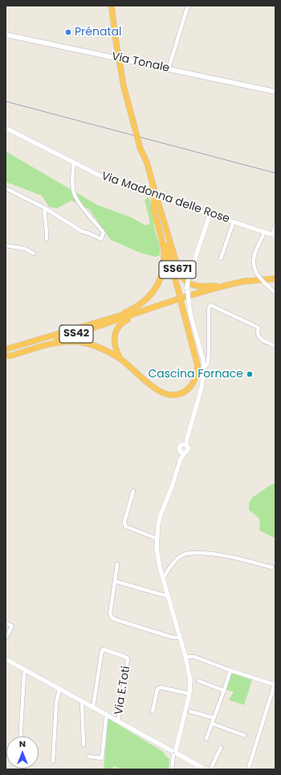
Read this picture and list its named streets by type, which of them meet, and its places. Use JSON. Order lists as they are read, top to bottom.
{
  "streets": {
    "highway": ["SS671", "SS42"],
    "main road": ["Via Tonale"],
    "street": ["Via Madonna delle Rose", "Via E.Toti"]
  },
  "crossings": [
    ["SS671", "SS42"]
  ],
  "places": ["Prénatal", "Cascina Fornace"],
  "north": "top"
}
